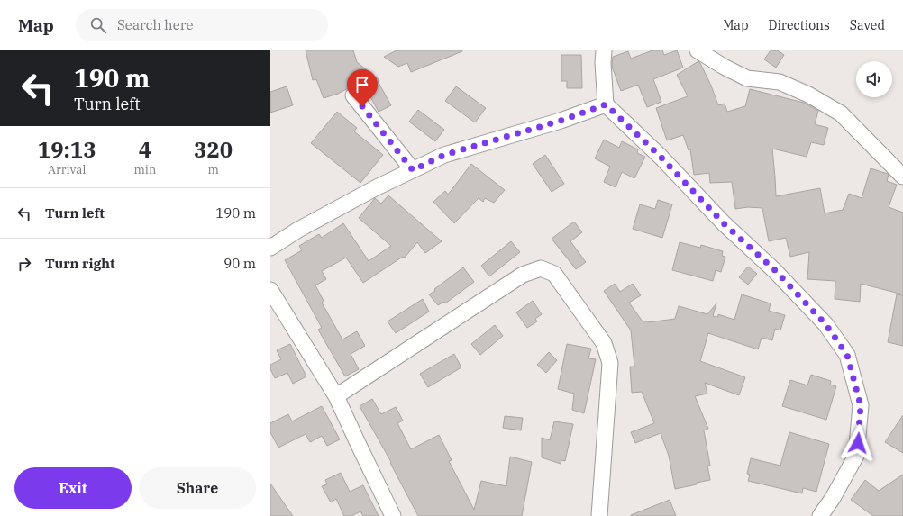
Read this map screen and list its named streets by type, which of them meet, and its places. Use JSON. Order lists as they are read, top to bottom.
{
  "page": {
    "header": "Map",
    "search": "Search here",
    "nav": ["Map", "Directions", "Saved"],
    "turn": ["190 m", "Turn left"],
    "eta": [
      "19:13",
      "Arrival",
      "4",
      "min",
      "320",
      "m"
    ],
    "list": [
      {
        "name": "Turn left",
        "value": "190 m"
      },
      {
        "name": "Turn right",
        "value": "90 m"
      }
    ],
    "buttons": ["Exit", "Share"]
  }
}
